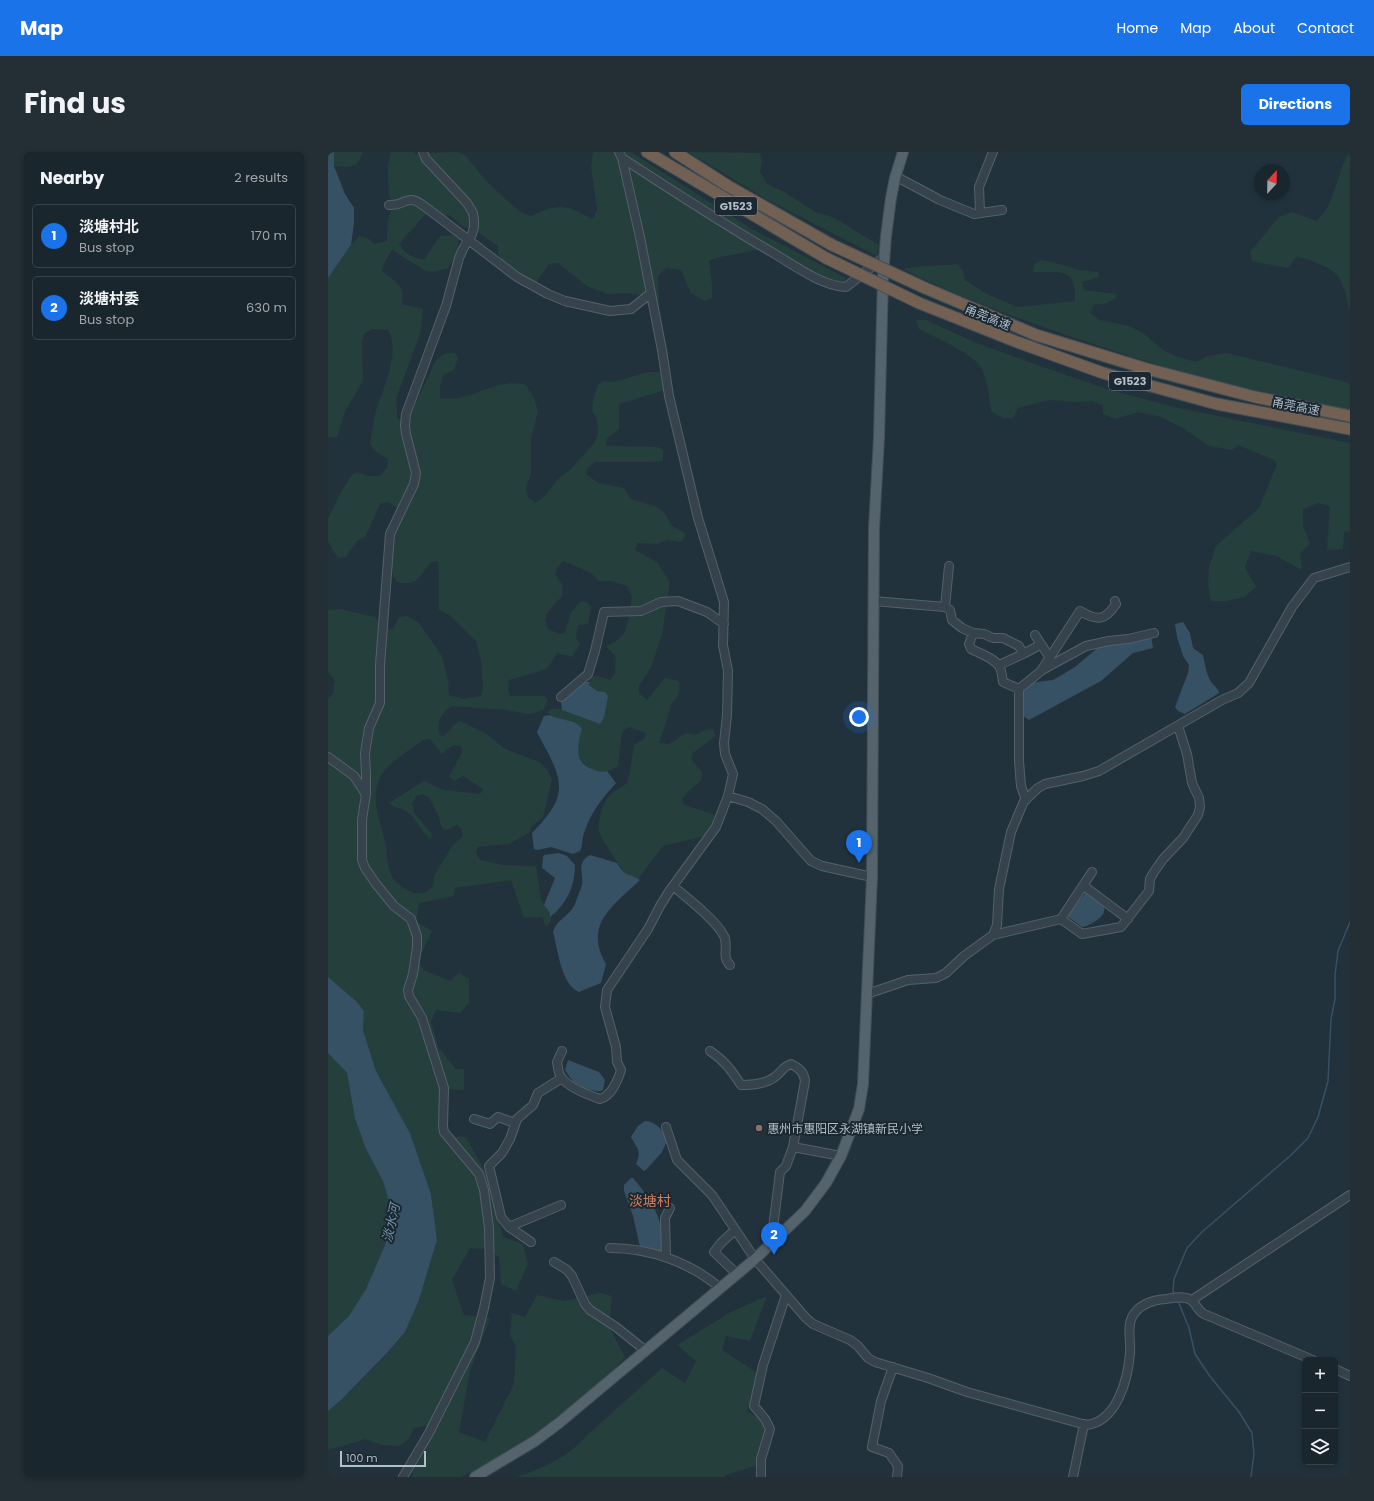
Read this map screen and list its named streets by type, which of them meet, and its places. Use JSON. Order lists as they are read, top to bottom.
{
  "streets": {
    "highway": ["G1523", "甬莞高速"]
  },
  "districts": ["淡塘村"],
  "water": ["淡水河"],
  "places": ["惠州市惠阳区永湖镇新民小学"],
  "scale_bar": "100 m",
  "north": "top",
  "page": {
    "header": "Map",
    "nav": [
      "Home",
      "Map",
      "About",
      "Contact"
    ],
    "title": "Find us",
    "buttons": "Directions",
    "heading": ["Nearby", "2 results"],
    "list": [
      {
        "mark": "1",
        "name": "淡塘村北",
        "note": "Bus stop",
        "value": "170 m"
      },
      {
        "mark": "2",
        "name": "淡塘村委",
        "note": "Bus stop",
        "value": "630 m"
      }
    ],
    "pins": ["1", "2"],
    "map_buttons": ["+", "−"],
    "scale": "100 m"
  }
}
